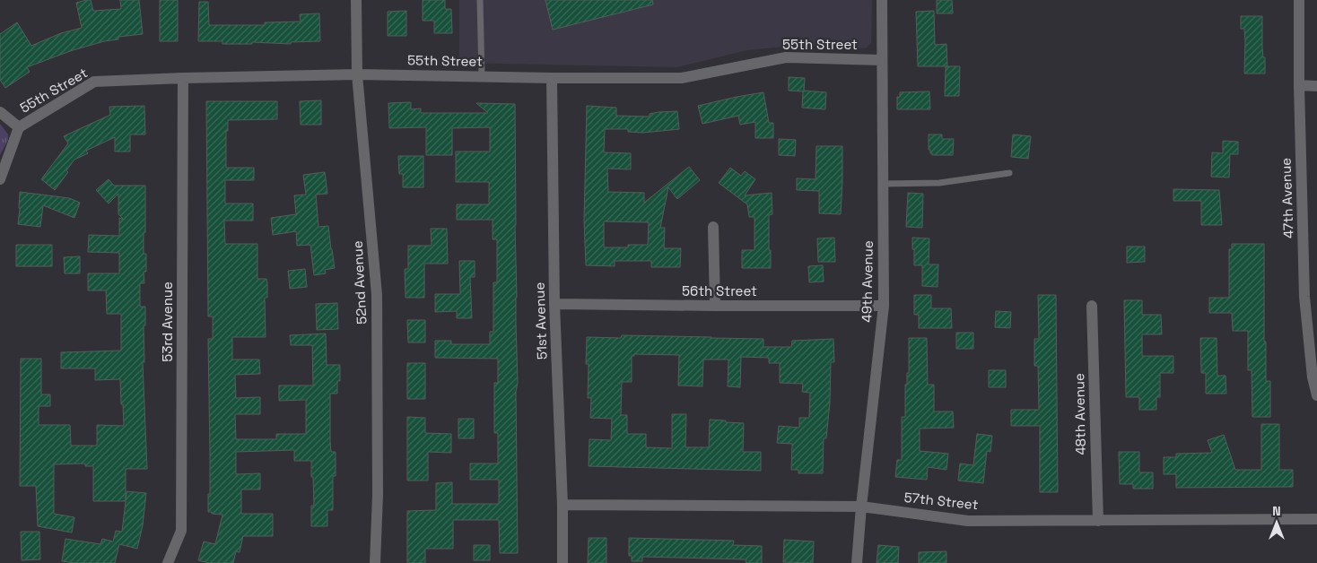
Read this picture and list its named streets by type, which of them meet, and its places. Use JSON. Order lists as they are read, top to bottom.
{
  "streets": {
    "street": [
      "55th Street",
      "47th Avenue",
      "49th Avenue",
      "52nd Avenue",
      "56th Street",
      "51st Avenue",
      "53rd Avenue",
      "48th Avenue",
      "57th Street"
    ]
  },
  "crossings": [
    ["55th Street", "49th Avenue"],
    ["55th Street", "52nd Avenue"],
    ["55th Street", "51st Avenue"],
    ["55th Street", "53rd Avenue"],
    ["49th Avenue", "56th Street"],
    ["49th Avenue", "57th Street"],
    ["56th Street", "51st Avenue"],
    ["51st Avenue", "57th Street"],
    ["48th Avenue", "57th Street"]
  ],
  "north": "top"
}
